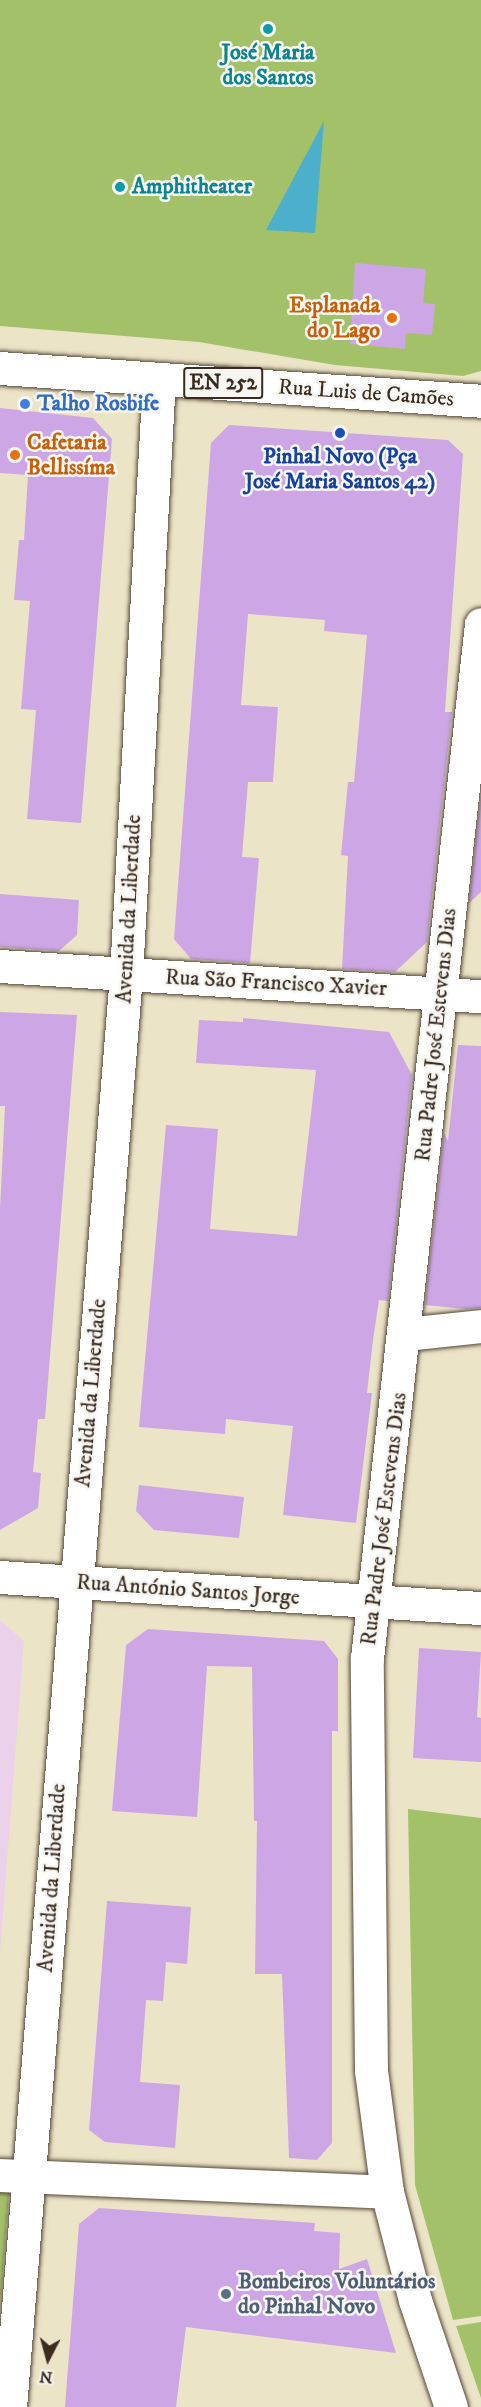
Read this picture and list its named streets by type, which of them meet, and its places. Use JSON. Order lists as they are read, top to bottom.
{
  "streets": {
    "street": [
      "EN 252",
      "Rua Luis de Camões",
      "Avenida da Liberdade",
      "Rua São Francisco Xavier",
      "Rua Padre José Estevens Dias",
      "Rua António Santos Jorge"
    ]
  },
  "crossings": [
    ["Rua Luis de Camões", "Avenida da Liberdade"],
    ["Avenida da Liberdade", "Rua São Francisco Xavier"],
    ["Avenida da Liberdade", "Rua António Santos Jorge"],
    ["Rua São Francisco Xavier", "Rua Padre José Estevens Dias"],
    ["Rua Padre José Estevens Dias", "Rua António Santos Jorge"]
  ],
  "places": [
    "José Maria dos Santos",
    "Amphitheater",
    "Esplanada do Lago",
    "Talho Rosbife",
    "Pinhal Novo (Pça José Maria Santos 42)",
    "Cafetaria Bellissíma",
    "Bombeiros Voluntários do Pinhal Novo"
  ],
  "north": "bottom"
}
